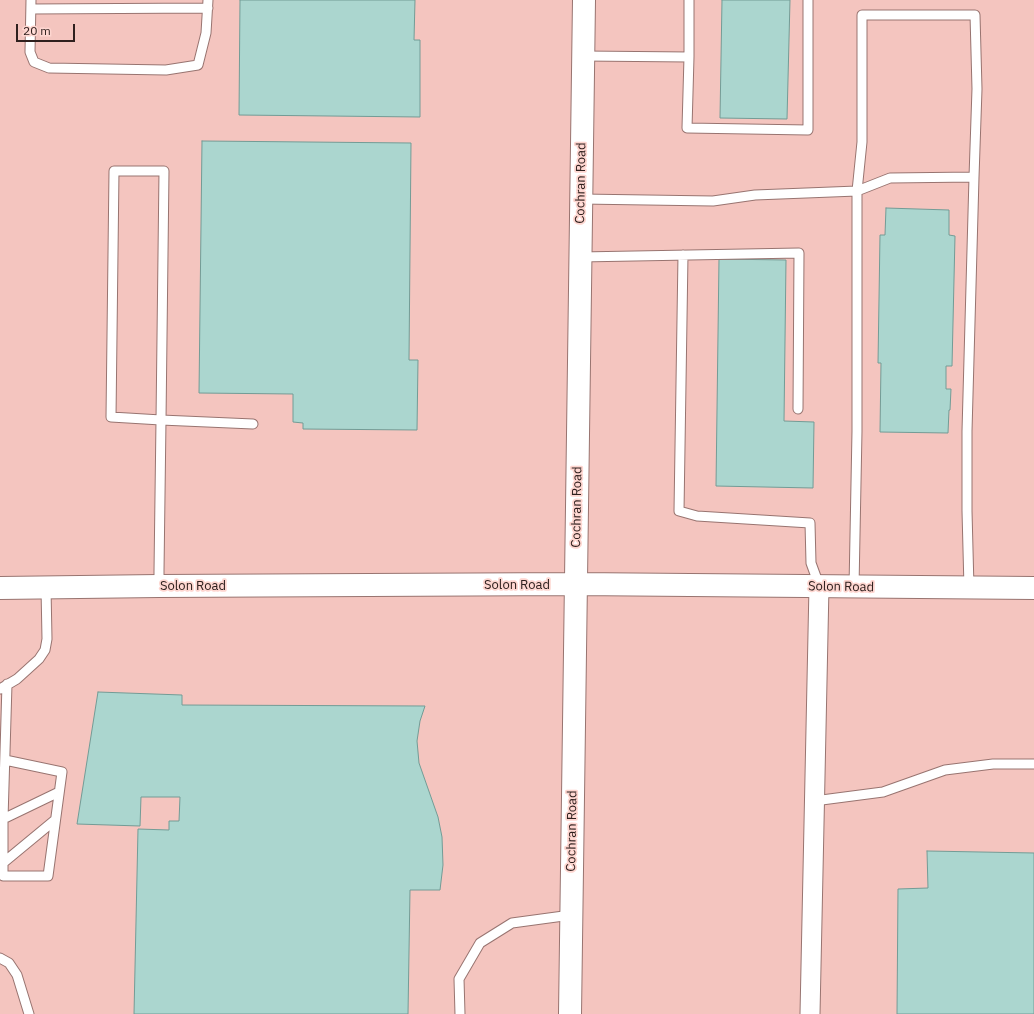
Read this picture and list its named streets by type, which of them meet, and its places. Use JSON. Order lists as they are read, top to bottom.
{
  "streets": {
    "street": ["Cochran Road", "Solon Road"]
  },
  "crossings": [
    ["Cochran Road", "Solon Road"]
  ],
  "scale_bar": "20 m"
}
